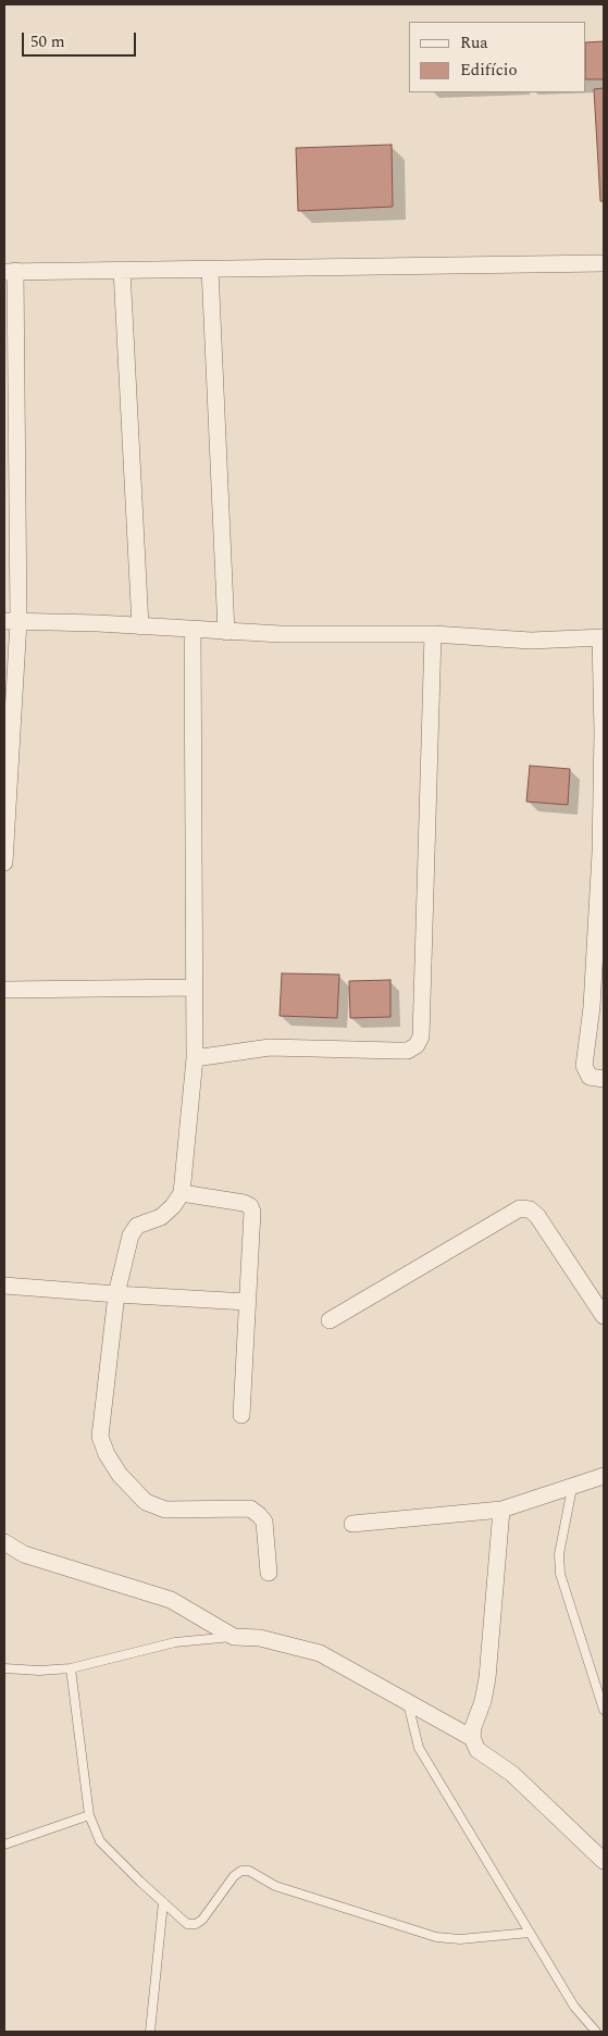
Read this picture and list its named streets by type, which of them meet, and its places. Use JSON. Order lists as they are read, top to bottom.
{
  "legend": ["Rua", "Edifício"],
  "scale_bar": "50 m"
}
